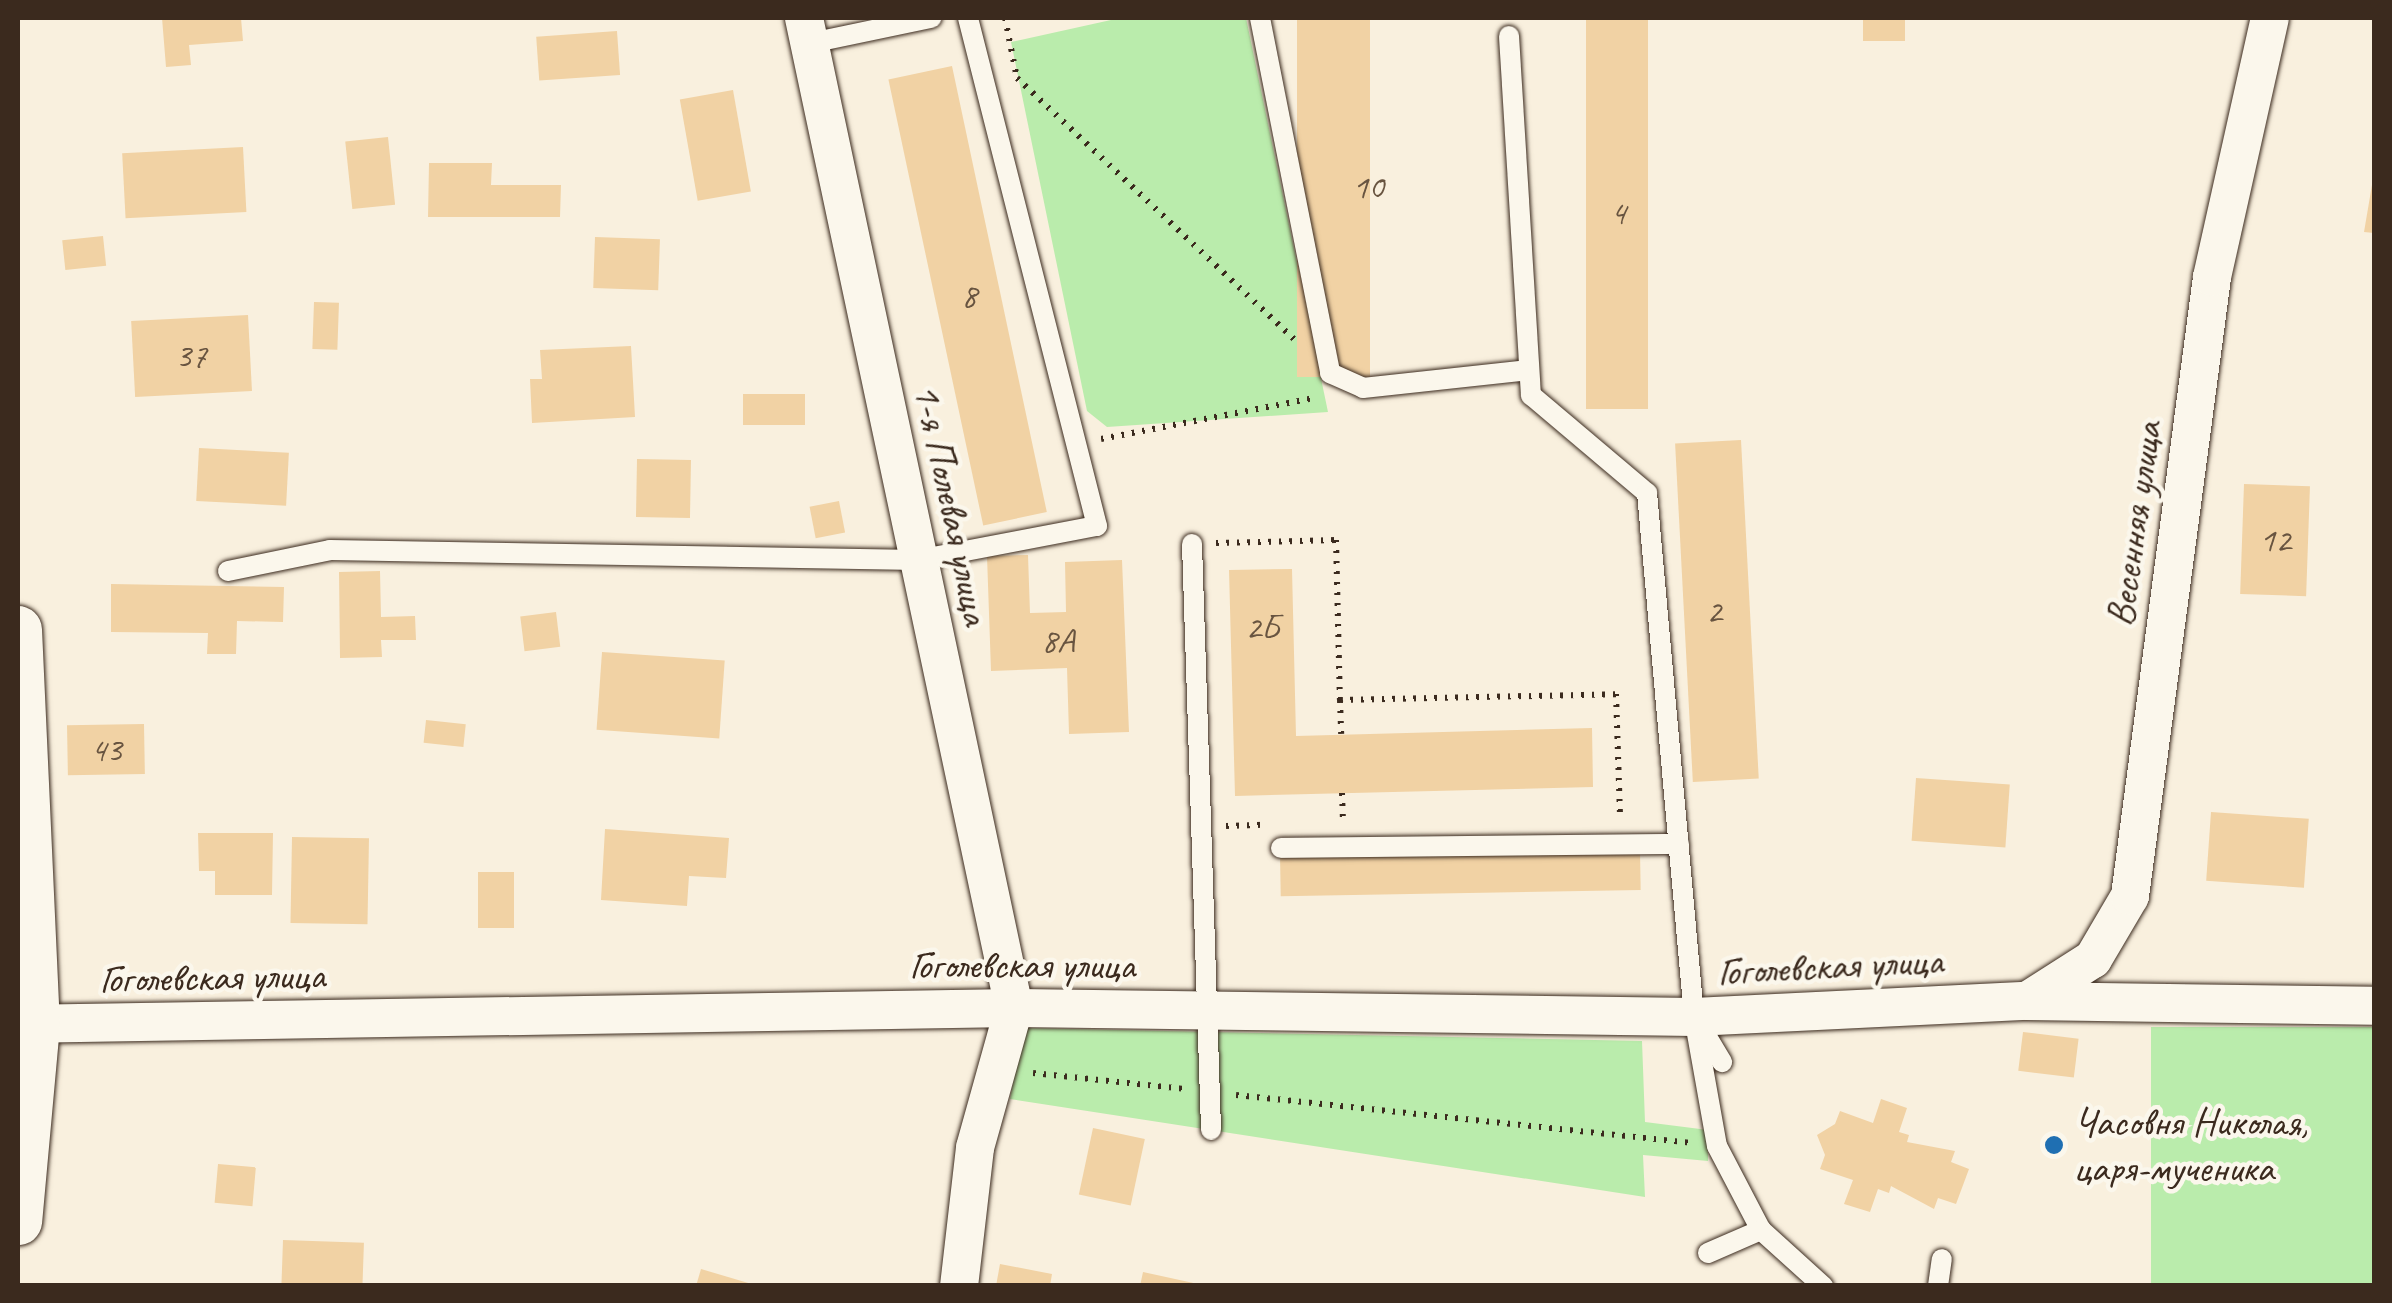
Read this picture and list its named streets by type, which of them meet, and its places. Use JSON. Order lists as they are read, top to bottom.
{
  "streets": {
    "street": ["1-я Полевая улица", "Весенняя улица", "Гоголевская улица"]
  },
  "crossings": [
    ["1-я Полевая улица", "Гоголевская улица"],
    ["Весенняя улица", "Гоголевская улица"]
  ],
  "places": ["Часовня Николая, царя-мученика"],
  "house_numbers": [
    "10",
    "4",
    "8",
    "37",
    "12",
    "2",
    "2Б",
    "8А",
    "43"
  ]
}
